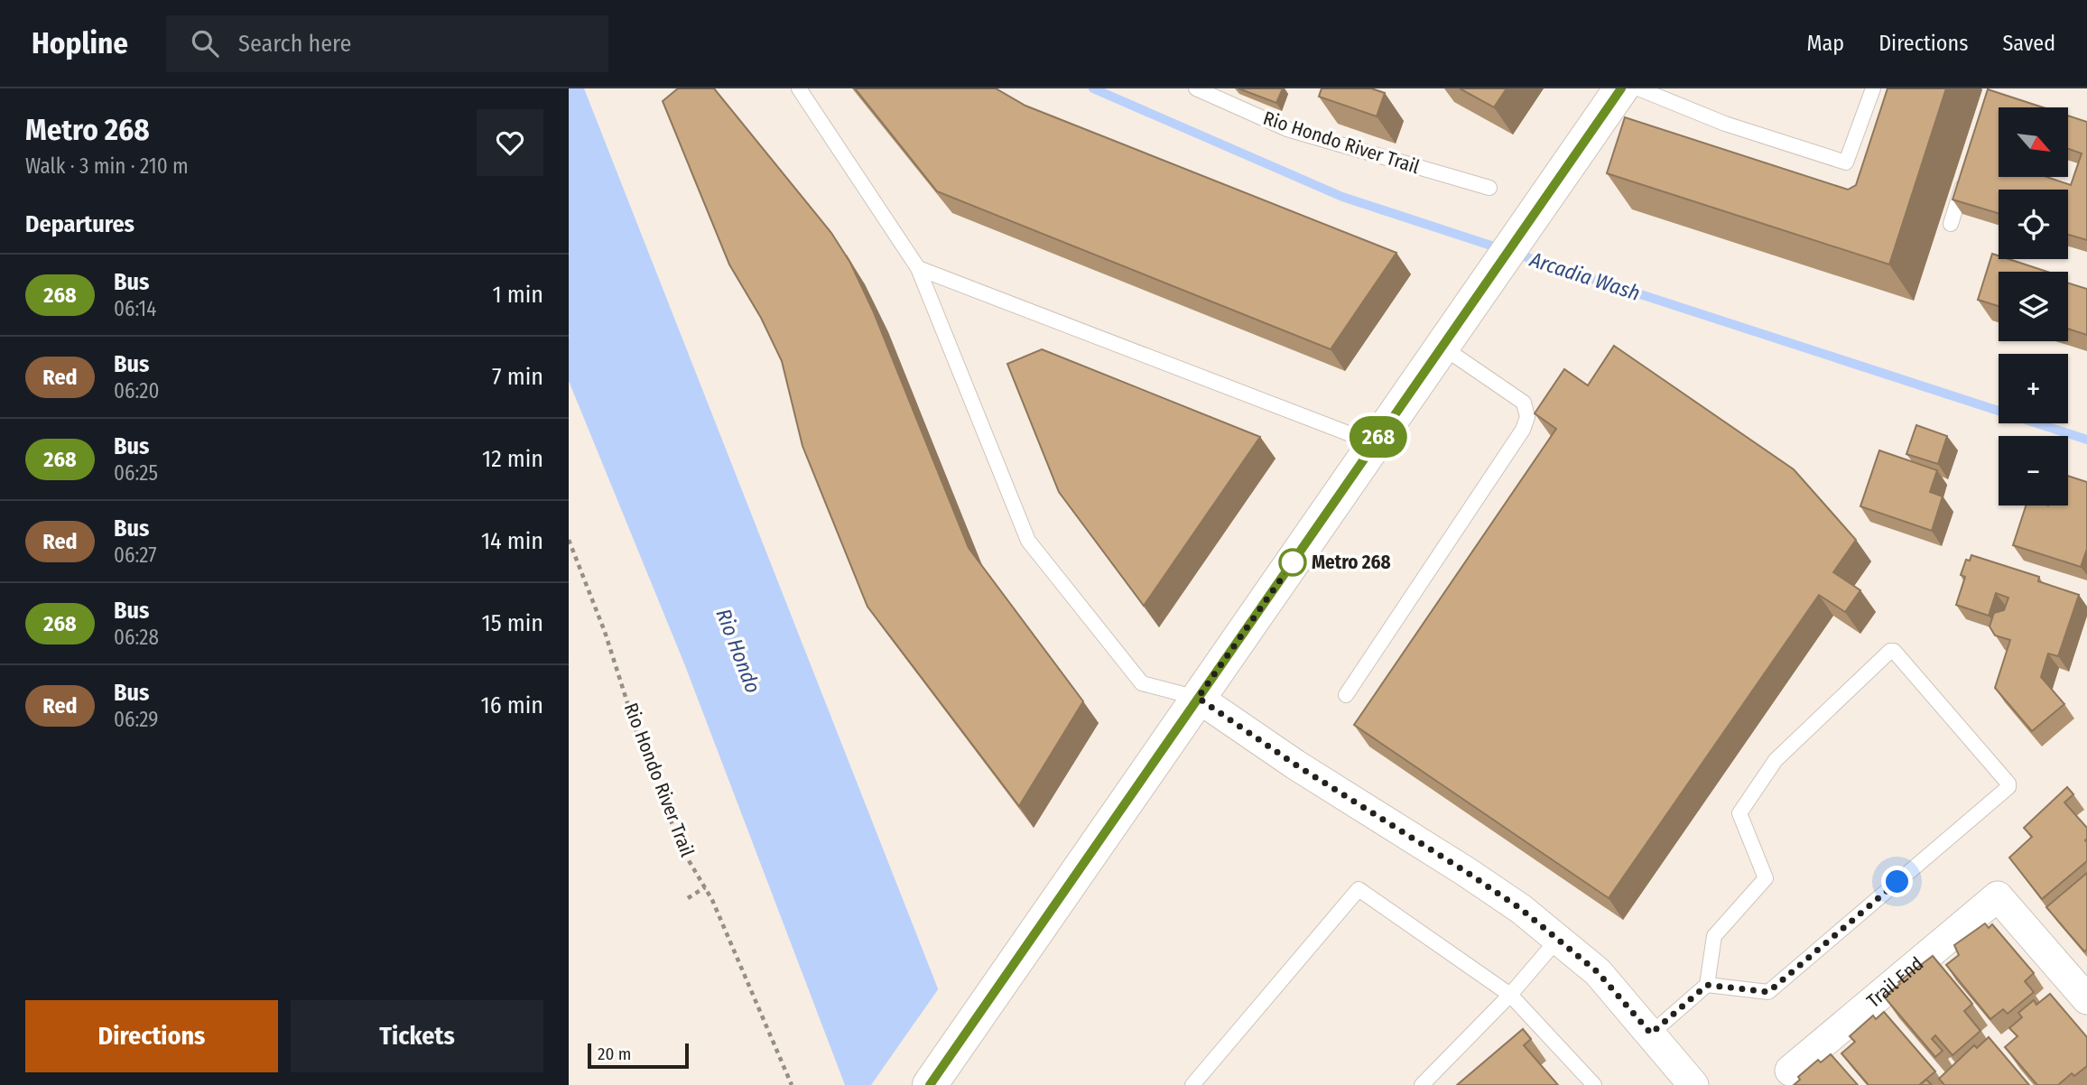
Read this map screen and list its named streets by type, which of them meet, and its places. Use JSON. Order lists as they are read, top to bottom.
{
  "streets": {
    "street": ["Trail End"],
    "lane": ["Rio Hondo River Trail"]
  },
  "water": ["Arcadia Wash", "Rio Hondo"],
  "places": ["Metro 268"],
  "lines": ["bus line 268"],
  "scale_bar": "20 m",
  "north": "bottom right",
  "page": {
    "header": "Hopline",
    "search": "Search here",
    "nav": ["Map", "Directions", "Saved"],
    "heading": [
      ["Metro 268", "Walk · 3 min · 210 m"],
      "Departures"
    ],
    "on_map": "268",
    "map_buttons": ["+", "−"],
    "list": [
      {
        "mark": "268",
        "name": "Bus",
        "note": "06:14",
        "value": "1 min"
      },
      {
        "mark": "Red",
        "name": "Bus",
        "note": "06:20",
        "value": "7 min"
      },
      {
        "mark": "268",
        "name": "Bus",
        "note": "06:25",
        "value": "12 min"
      },
      {
        "mark": "Red",
        "name": "Bus",
        "note": "06:27",
        "value": "14 min"
      },
      {
        "mark": "268",
        "name": "Bus",
        "note": "06:28",
        "value": "15 min"
      },
      {
        "mark": "Red",
        "name": "Bus",
        "note": "06:29",
        "value": "16 min"
      }
    ],
    "buttons": ["Directions", "Tickets"],
    "scale": "20 m"
  }
}
